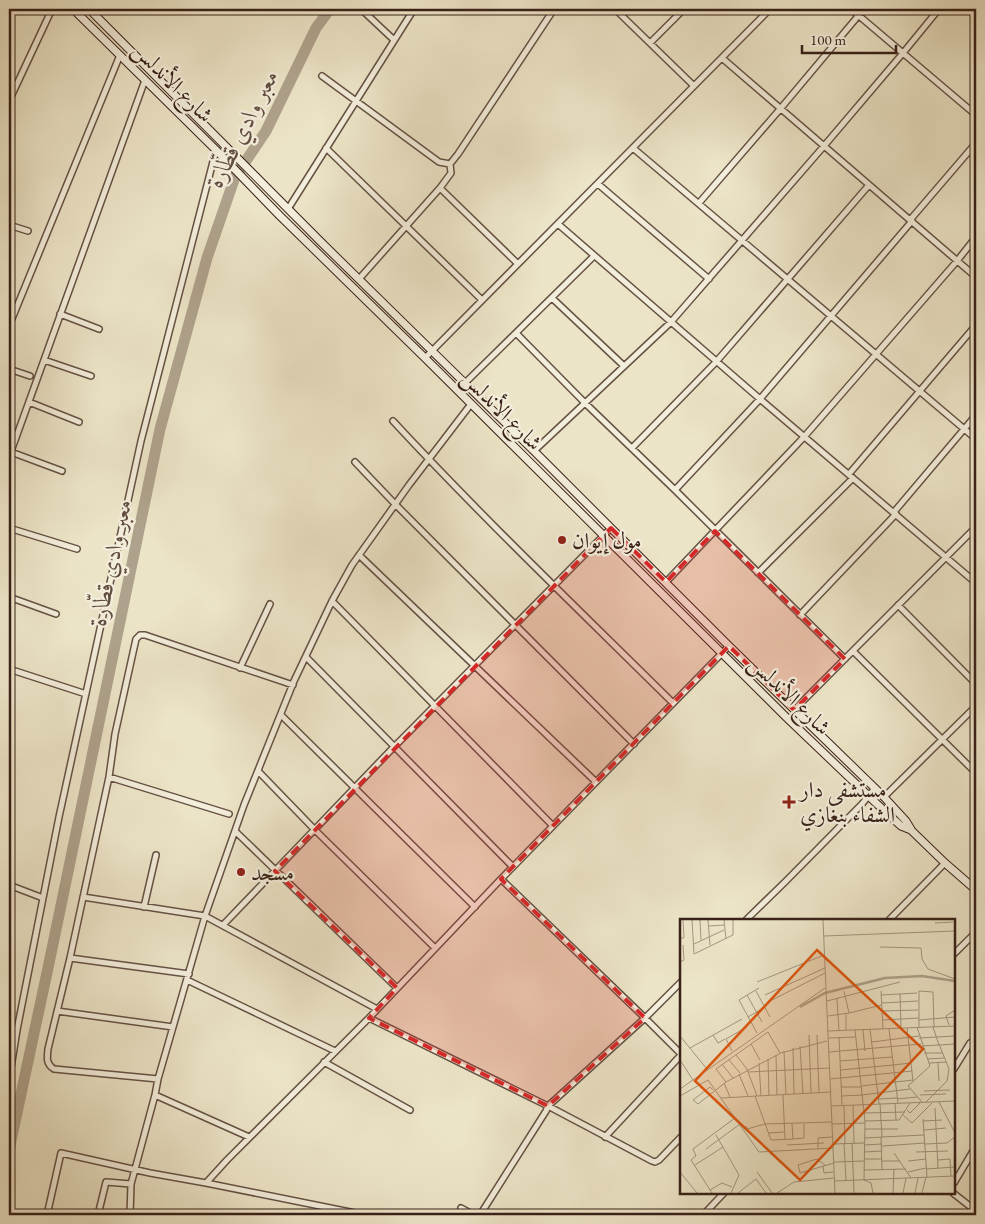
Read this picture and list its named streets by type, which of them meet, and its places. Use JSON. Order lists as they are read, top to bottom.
{
  "streets": {
    "main road": ["شارع الأندلس"]
  },
  "water": ["معبر وادي قطّارة"],
  "places": {
    "other": ["مول إيوان", "مسجد"],
    "health": ["مستشفى دار الشفاء بنغازي"]
  },
  "scale_bar": "100 m"
}
